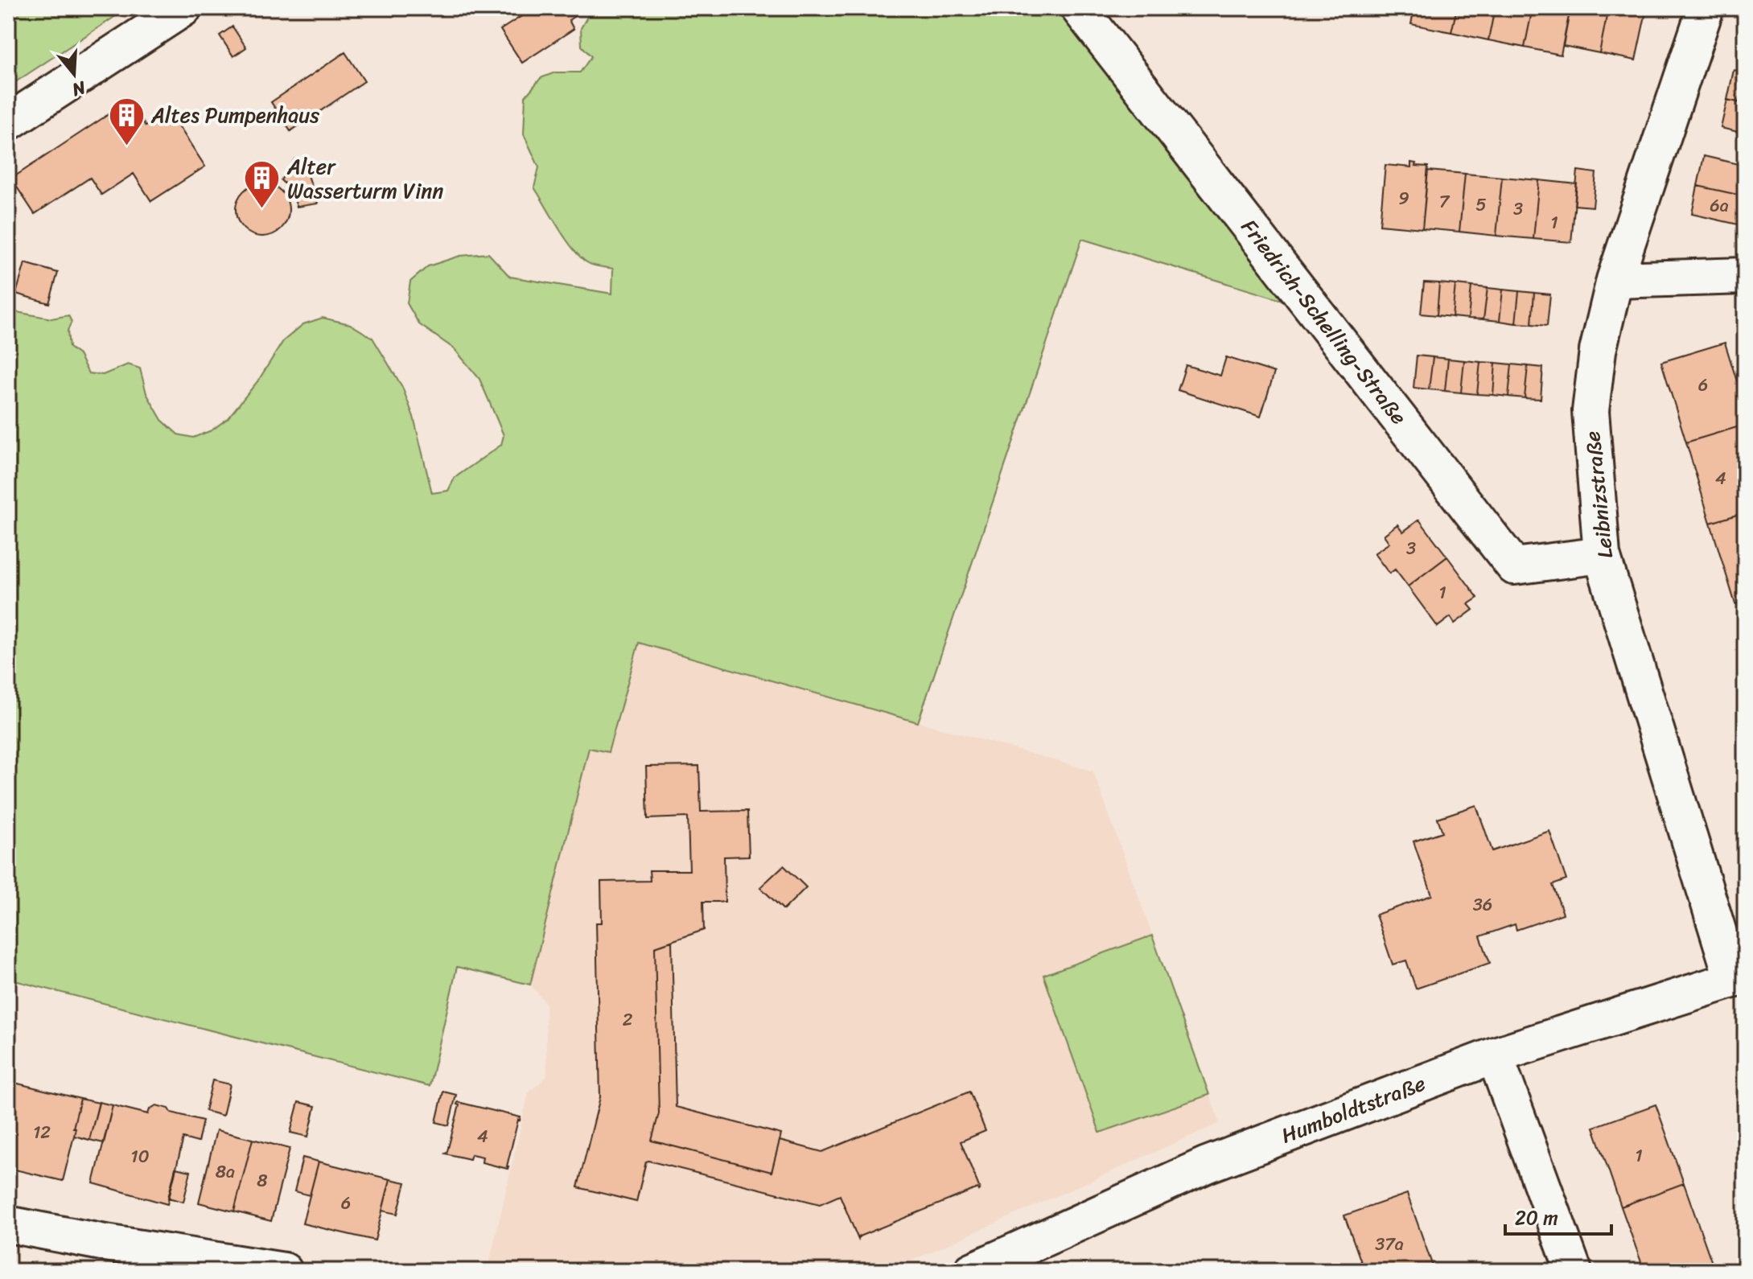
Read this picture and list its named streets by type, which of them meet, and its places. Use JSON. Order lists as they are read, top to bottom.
{
  "streets": {
    "street": ["Friedrich-Schelling-Straße", "Leibnizstraße", "Humboldtstraße"]
  },
  "crossings": [
    ["Friedrich-Schelling-Straße", "Leibnizstraße"],
    ["Leibnizstraße", "Humboldtstraße"]
  ],
  "places": {
    "building": ["Altes Pumpenhaus", "Alter Wasserturm Vinn"]
  },
  "house_numbers": [
    "9",
    "7",
    "5",
    "6a",
    "3",
    "1",
    "6",
    "4",
    "3",
    "1",
    "36",
    "2",
    "12",
    "4",
    "1",
    "10",
    "8a",
    "8",
    "6",
    "37a"
  ],
  "scale_bar": "20 m",
  "north": "bottom"
}
